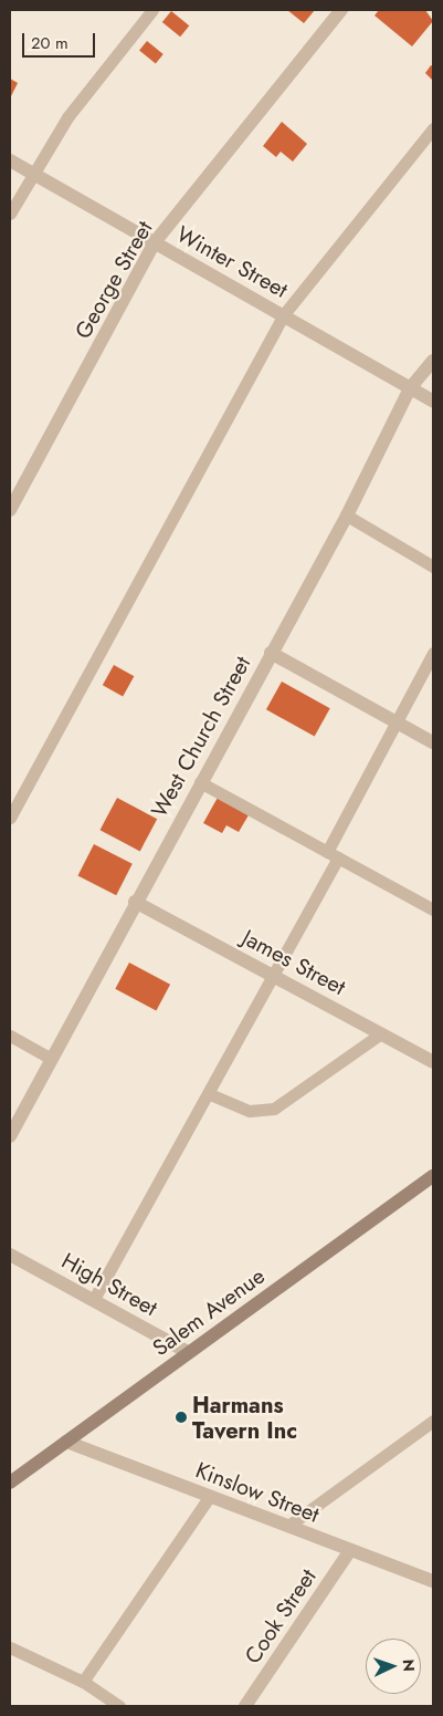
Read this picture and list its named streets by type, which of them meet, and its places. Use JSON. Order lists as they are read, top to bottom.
{
  "streets": {
    "main road": ["Salem Avenue"],
    "street": [
      "Winter Street",
      "George Street",
      "West Church Street",
      "James Street",
      "High Street",
      "Kinslow Street",
      "Cook Street"
    ]
  },
  "crossings": [
    ["Winter Street", "George Street"],
    ["Winter Street", "West Church Street"],
    ["West Church Street", "James Street"],
    ["High Street", "Salem Avenue"],
    ["Salem Avenue", "Kinslow Street"],
    ["Kinslow Street", "Cook Street"]
  ],
  "places": ["Harmans Tavern Inc"],
  "scale_bar": "20 m",
  "north": "right"
}
